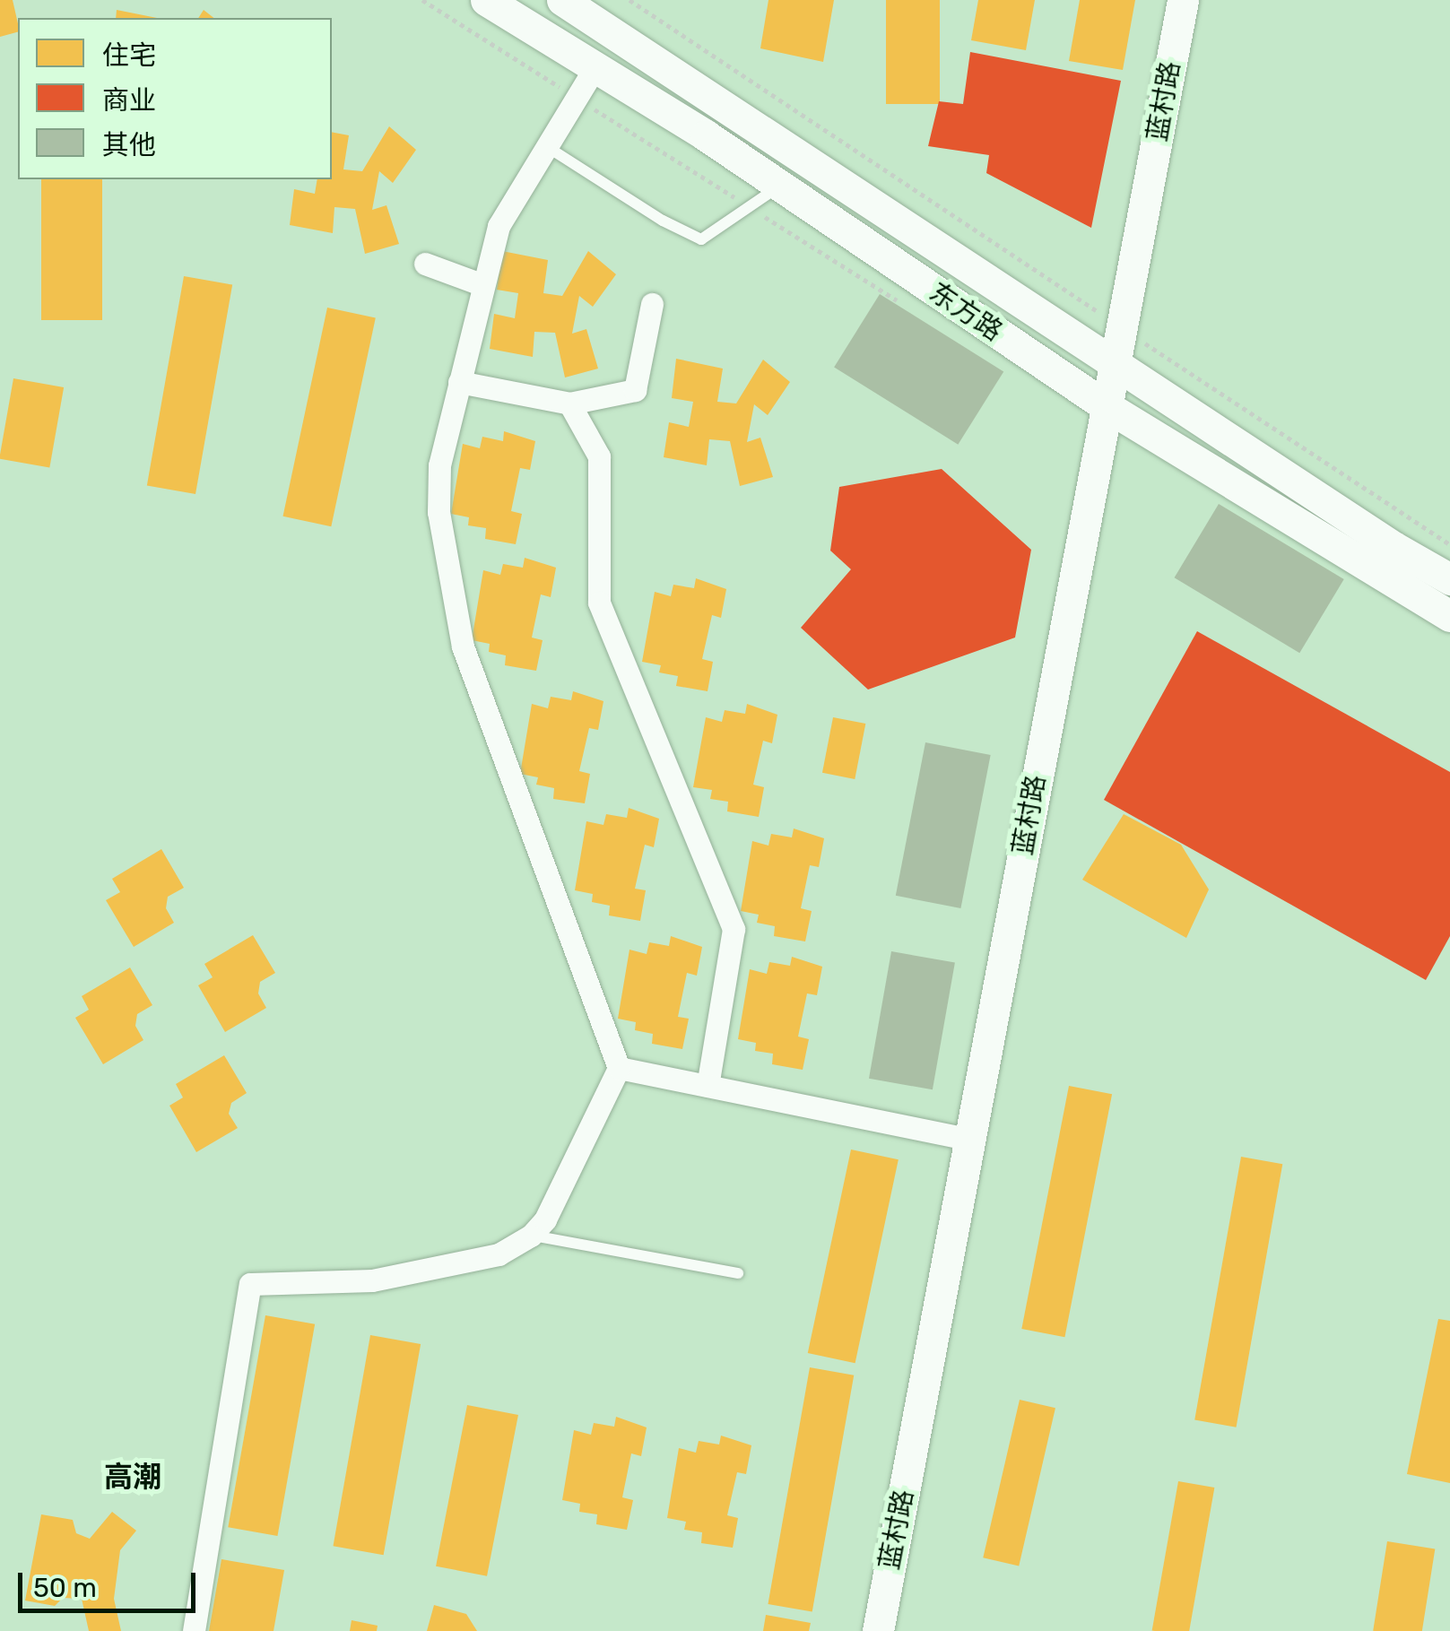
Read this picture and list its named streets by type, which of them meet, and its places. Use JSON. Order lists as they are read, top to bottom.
{
  "streets": {
    "main road": ["蓝村路", "东方路"]
  },
  "crossings": [
    ["蓝村路", "东方路"]
  ],
  "districts": ["高潮"],
  "legend": ["住宅", "商业", "其他"],
  "scale_bar": "50 m"
}
